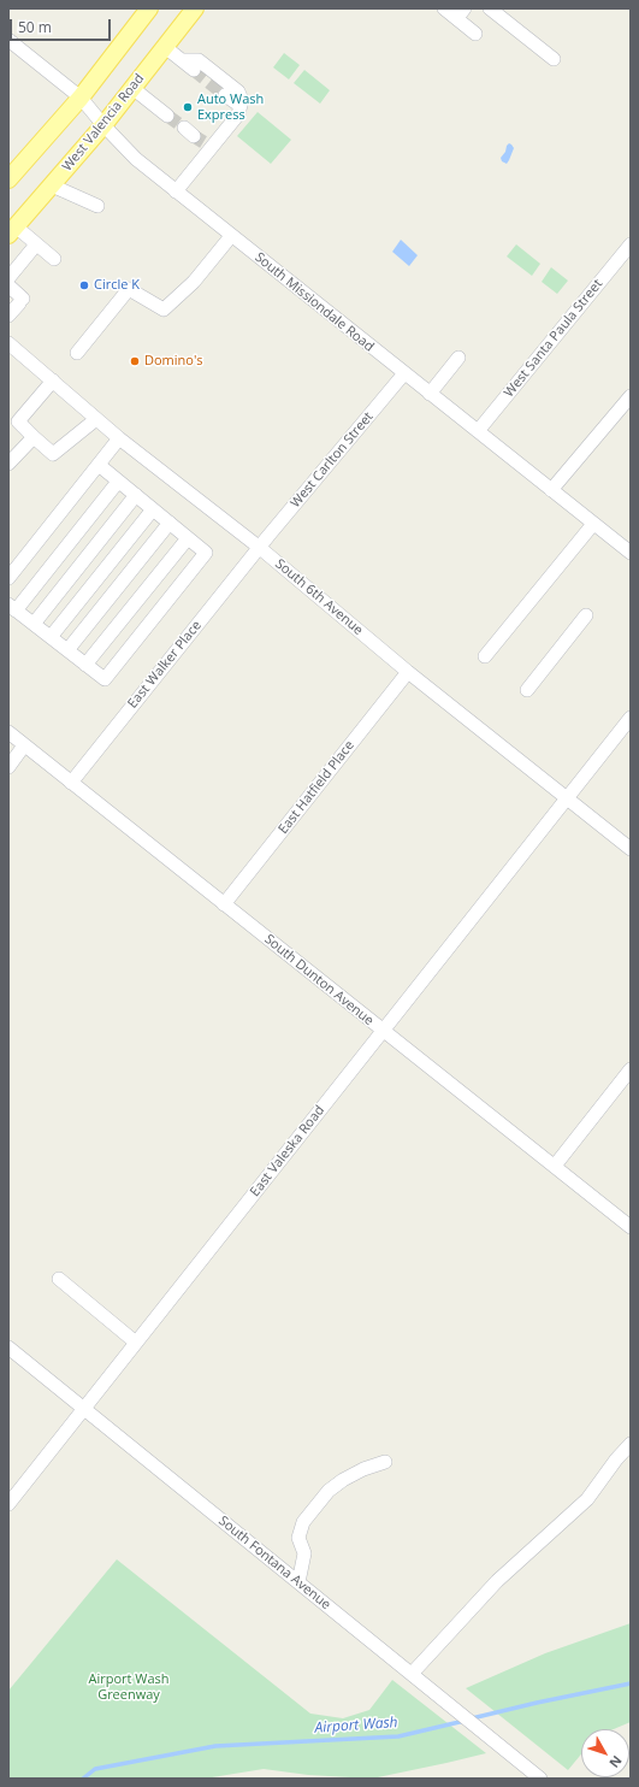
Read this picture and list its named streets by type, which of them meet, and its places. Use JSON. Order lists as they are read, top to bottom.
{
  "streets": {
    "main road": ["West Valencia Road"],
    "street": [
      "South Missiondale Road",
      "West Santa Paula Street",
      "West Carlton Street",
      "South 6th Avenue",
      "East Walker Place",
      "East Hatfield Place",
      "South Dunton Avenue",
      "East Valeska Road",
      "South Fontana Avenue"
    ]
  },
  "crossings": [
    ["West Valencia Road", "South Missiondale Road"],
    ["South Missiondale Road", "West Santa Paula Street"],
    ["South Missiondale Road", "West Carlton Street"],
    ["West Carlton Street", "South 6th Avenue"],
    ["West Carlton Street", "East Walker Place"],
    ["South 6th Avenue", "East Walker Place"],
    ["South 6th Avenue", "East Hatfield Place"],
    ["South 6th Avenue", "East Valeska Road"],
    ["East Walker Place", "South Dunton Avenue"],
    ["East Hatfield Place", "South Dunton Avenue"],
    ["South Dunton Avenue", "East Valeska Road"],
    ["East Valeska Road", "South Fontana Avenue"]
  ],
  "water": ["Airport Wash"],
  "parks": ["Airport Wash Greenway"],
  "places": ["Auto Wash Express", "Circle K", "Domino's"],
  "scale_bar": "50 m",
  "north": "bottom right"
}
